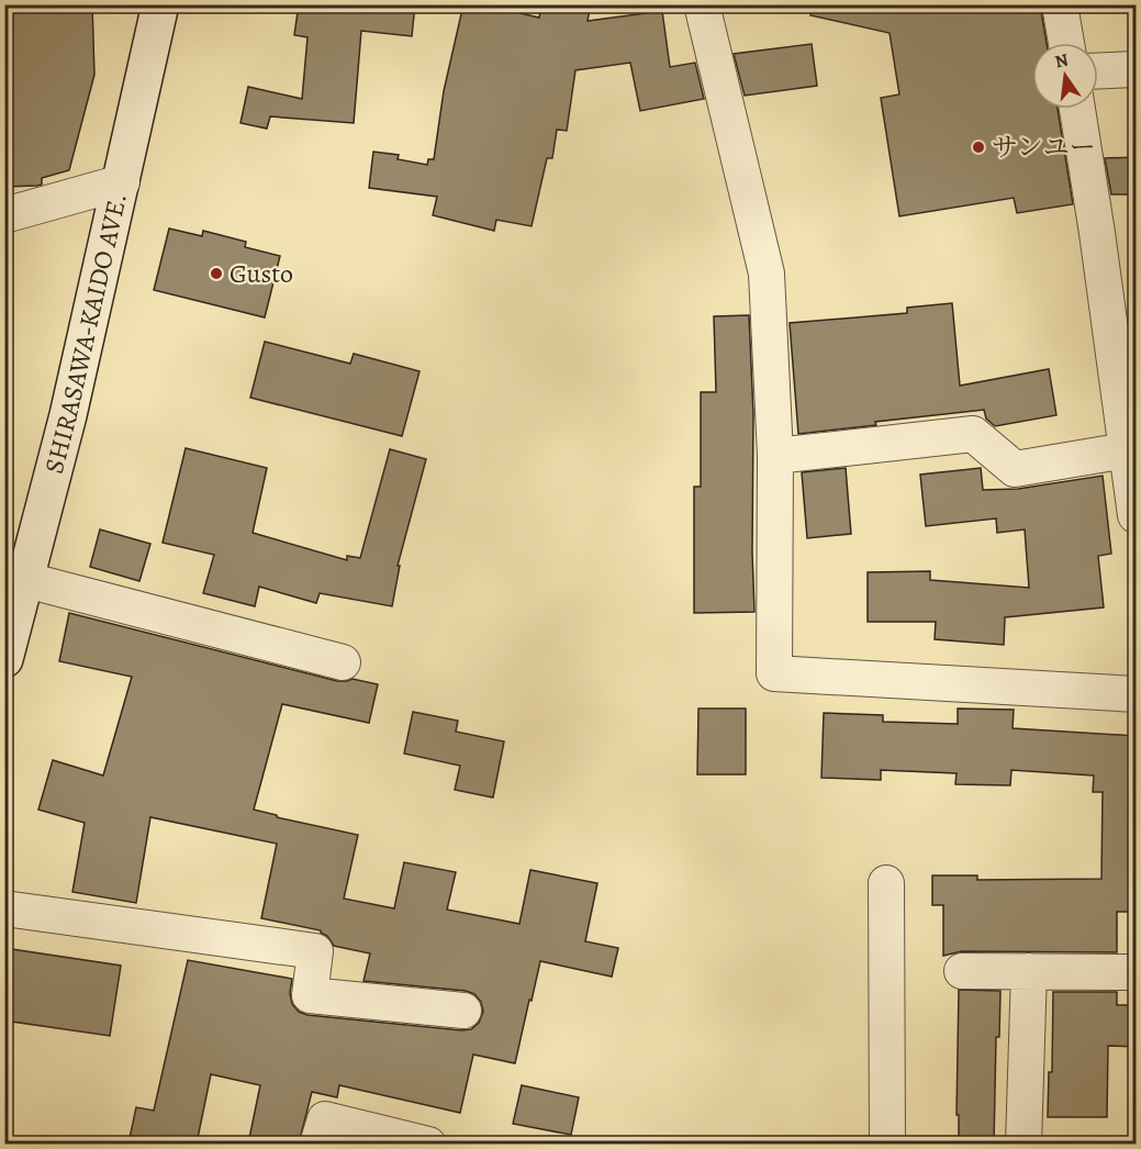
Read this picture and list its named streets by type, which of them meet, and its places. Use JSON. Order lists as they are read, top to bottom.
{
  "streets": {
    "main road": ["SHIRASAWA-KAIDO AVE."]
  },
  "places": ["サンユー", "Gusto"],
  "north": "top"
}
